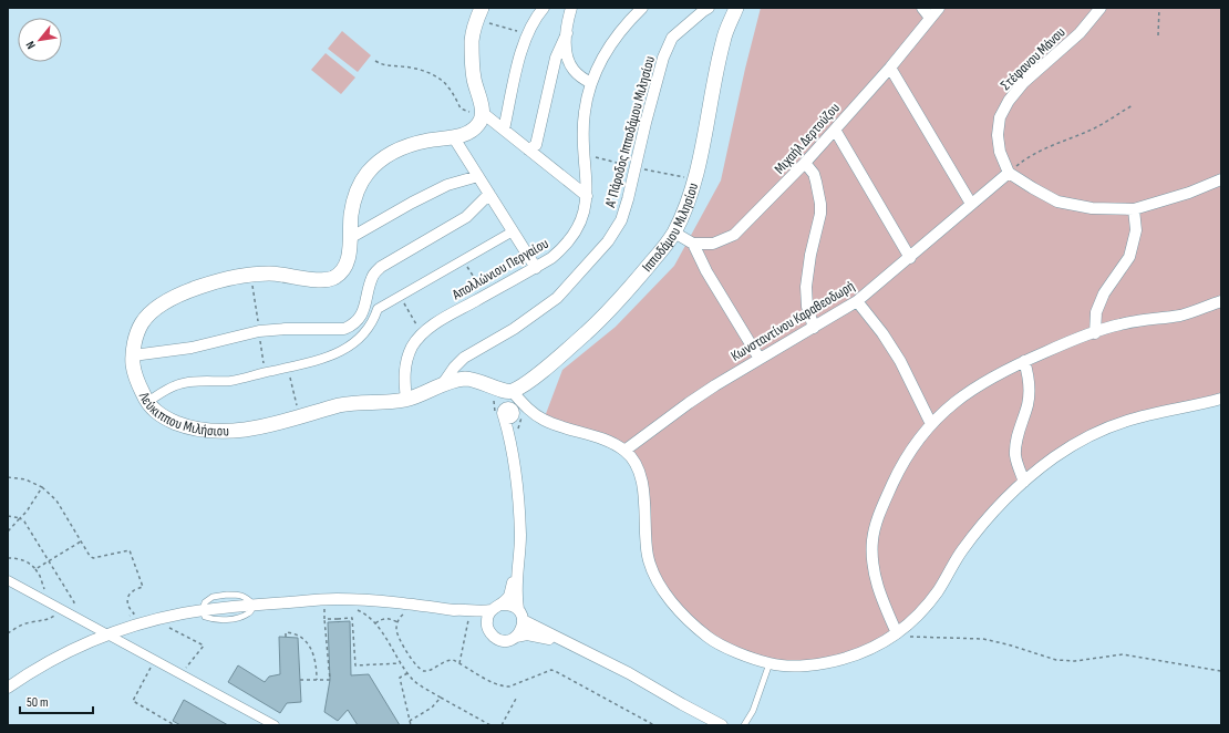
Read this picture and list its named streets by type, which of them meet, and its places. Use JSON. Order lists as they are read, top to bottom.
{
  "streets": {
    "street": [
      "Στέφανου Μάνου",
      "Α' Πάροδος Ιπποδάμου Μιλησίου",
      "Μιχαήλ Δερτούζου",
      "Ιπποδάμου Μιλησίου",
      "Απολλώνιου Περγαίου",
      "Κωνσταντίνου Καραθεοδωρή",
      "Λεύκιππου Μιλήσιου"
    ]
  },
  "crossings": [
    ["Στέφανου Μάνου", "Κωνσταντίνου Καραθεοδωρή"],
    ["Α' Πάροδος Ιπποδάμου Μιλησίου", "Λεύκιππου Μιλήσιου"],
    ["Ιπποδάμου Μιλησίου", "Λεύκιππου Μιλήσιου"],
    ["Απολλώνιου Περγαίου", "Λεύκιππου Μιλήσιου"]
  ],
  "scale_bar": "50 m",
  "north": "bottom left"
}
